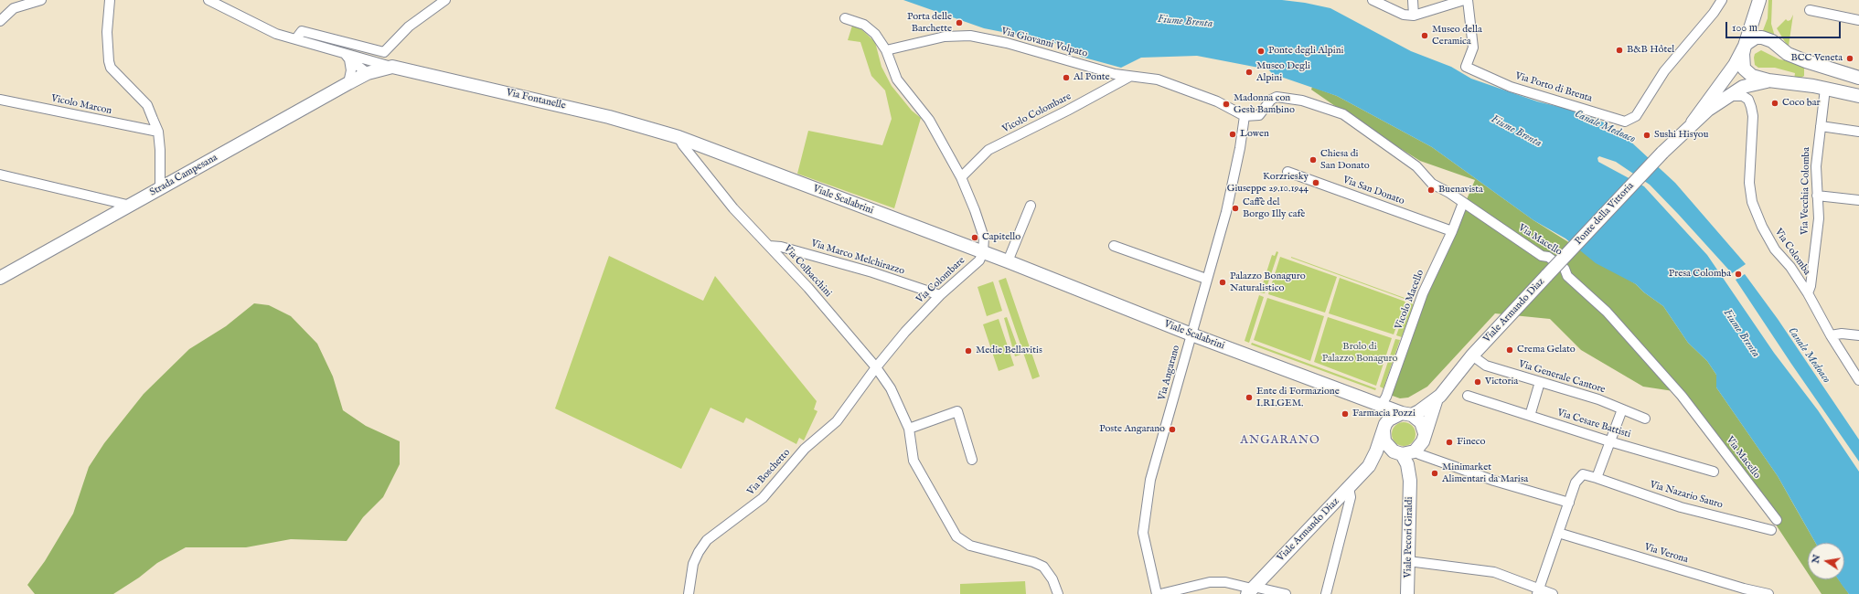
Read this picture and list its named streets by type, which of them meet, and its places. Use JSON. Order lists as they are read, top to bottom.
{
  "streets": {
    "street": [
      "Via Giovanni Volpato",
      "Via Porto di Brenta",
      "Via Fontanelle",
      "Vicolo Marcon",
      "Vicolo Colombare",
      "Strada Campesana",
      "Via San Donato",
      "Via Vecchia Colomba",
      "Viale Scalabrini",
      "Ponte della Vittoria",
      "Via Macello",
      "Via Colomba",
      "Via Marco Melchirazzo",
      "Via Colbacchini",
      "Via Colombare",
      "Vicolo Macello",
      "Viale Armando Diaz",
      "Via Angarano",
      "Via Generale Cantore",
      "Via Cesare Battisti",
      "Via Boschetto",
      "Via Nazario Sauro",
      "Viale Pecori Giraldi",
      "Via Verona"
    ]
  },
  "crossings": [
    ["Via Giovanni Volpato", "Vicolo Colombare"],
    ["Via Giovanni Volpato", "Via Macello"],
    ["Via Giovanni Volpato", "Via Angarano"],
    ["Via Fontanelle", "Strada Campesana"],
    ["Via Fontanelle", "Viale Scalabrini"],
    ["Via Fontanelle", "Via Colbacchini"],
    ["Via San Donato", "Vicolo Macello"],
    ["Via Vecchia Colomba", "Via Colomba"],
    ["Viale Scalabrini", "Via Colbacchini"],
    ["Viale Scalabrini", "Via Colombare"],
    ["Viale Scalabrini", "Vicolo Macello"],
    ["Viale Scalabrini", "Viale Armando Diaz"],
    ["Viale Scalabrini", "Via Angarano"],
    ["Viale Scalabrini", "Viale Pecori Giraldi"],
    ["Ponte della Vittoria", "Viale Armando Diaz"],
    ["Via Macello", "Vicolo Macello"],
    ["Via Macello", "Via Angarano"],
    ["Via Marco Melchirazzo", "Via Colbacchini"],
    ["Via Marco Melchirazzo", "Via Colombare"],
    ["Via Colbacchini", "Via Colombare"],
    ["Via Colbacchini", "Via Boschetto"],
    ["Via Colombare", "Via Boschetto"],
    ["Viale Armando Diaz", "Via Generale Cantore"],
    ["Viale Armando Diaz", "Viale Pecori Giraldi"]
  ],
  "districts": ["ANGARANO"],
  "water": ["Fiume Brenta", "Canale Medoaco"],
  "parks": ["Brolo di Palazzo Bonaguro"],
  "places": [
    "Porta delle Barchette",
    "Museo della Ceramica",
    "B&B Hôtel",
    "Ponte degli Alpini",
    "BCC Veneta",
    "Museo Degli Alpini",
    "Al Ponte",
    "Coco bar",
    "Madonna con Gesù Bambino",
    "Lowen",
    "Sushi Hisyou",
    "Chiesa di San Donato",
    "Korzriesky Giuseppe 29.10.1944",
    "Buenavista",
    "Caffè del Borgo Illy cafè",
    "Capitello",
    "Presa Colomba",
    "Palazzo Bonaguro Naturalistico",
    "Crema Gelato",
    "Medie Bellavitis",
    "Victoria",
    "Ente di Formazione I.RI.GEM.",
    "Farmacia Pozzi",
    "Poste Angarano",
    "Fineco",
    "Minimarket Alimentari da Marisa"
  ],
  "scale_bar": "100 m",
  "north": "left"
}
